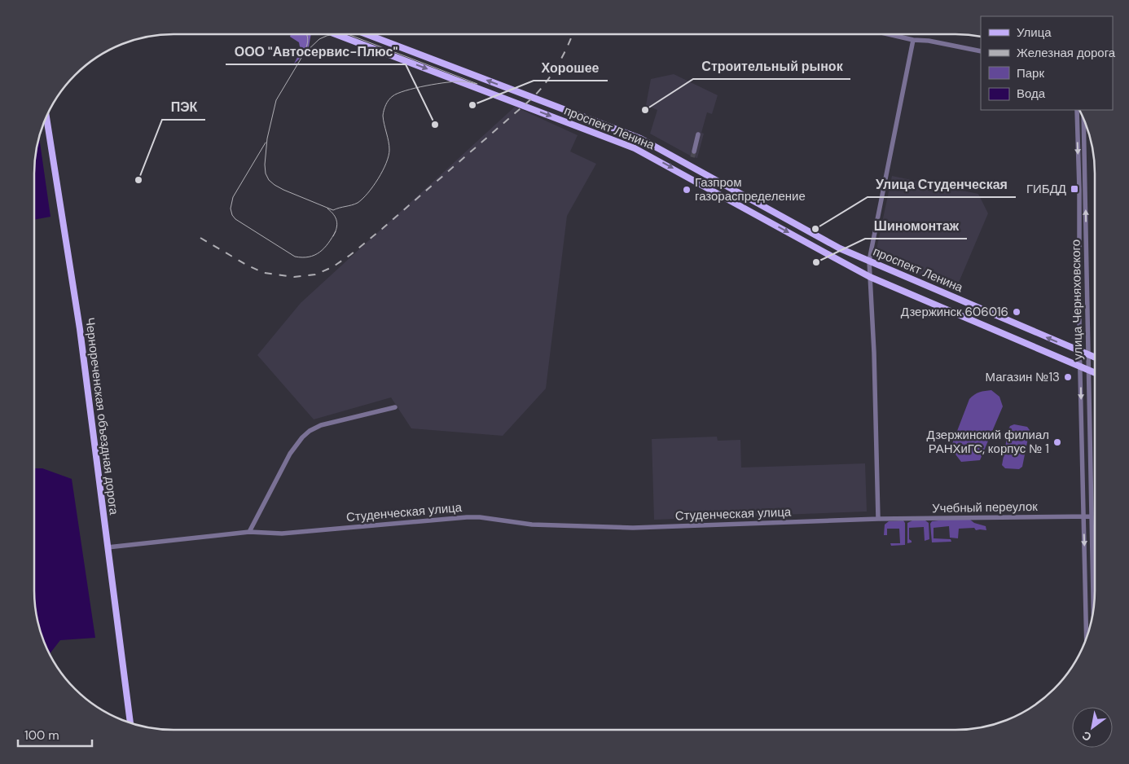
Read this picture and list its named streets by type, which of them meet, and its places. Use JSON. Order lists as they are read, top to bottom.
{
  "streets": {
    "main road": ["проспект Ленина", "Чернореченская объездная дорога"],
    "street": ["улица Черняховского", "Учебный переулок", "Студенческая улица"]
  },
  "crossings": [
    ["проспект Ленина", "улица Черняховского"],
    ["улица Черняховского", "Учебный переулок"],
    ["Чернореченская объездная дорога", "Студенческая улица"],
    ["Учебный переулок", "Студенческая улица"]
  ],
  "places": {
    "other": [
      "Хорошее",
      "Строительный рынок",
      "ООО \"Автосервис-Плюс\"",
      "ПЭК",
      "Газпром газораспределение",
      "Улица Студенческая",
      "Шиномонтаж",
      "Дзержинск 606016",
      "Магазин №13",
      "Дзержинский филиал РАНХиГС, корпус № 1"
    ],
    "transit": ["ГИБДД"]
  },
  "legend": [
    "Улица",
    "Железная дорога",
    "Парк",
    "Вода"
  ],
  "scale_bar": "100 m",
  "north": "bottom left"
}
